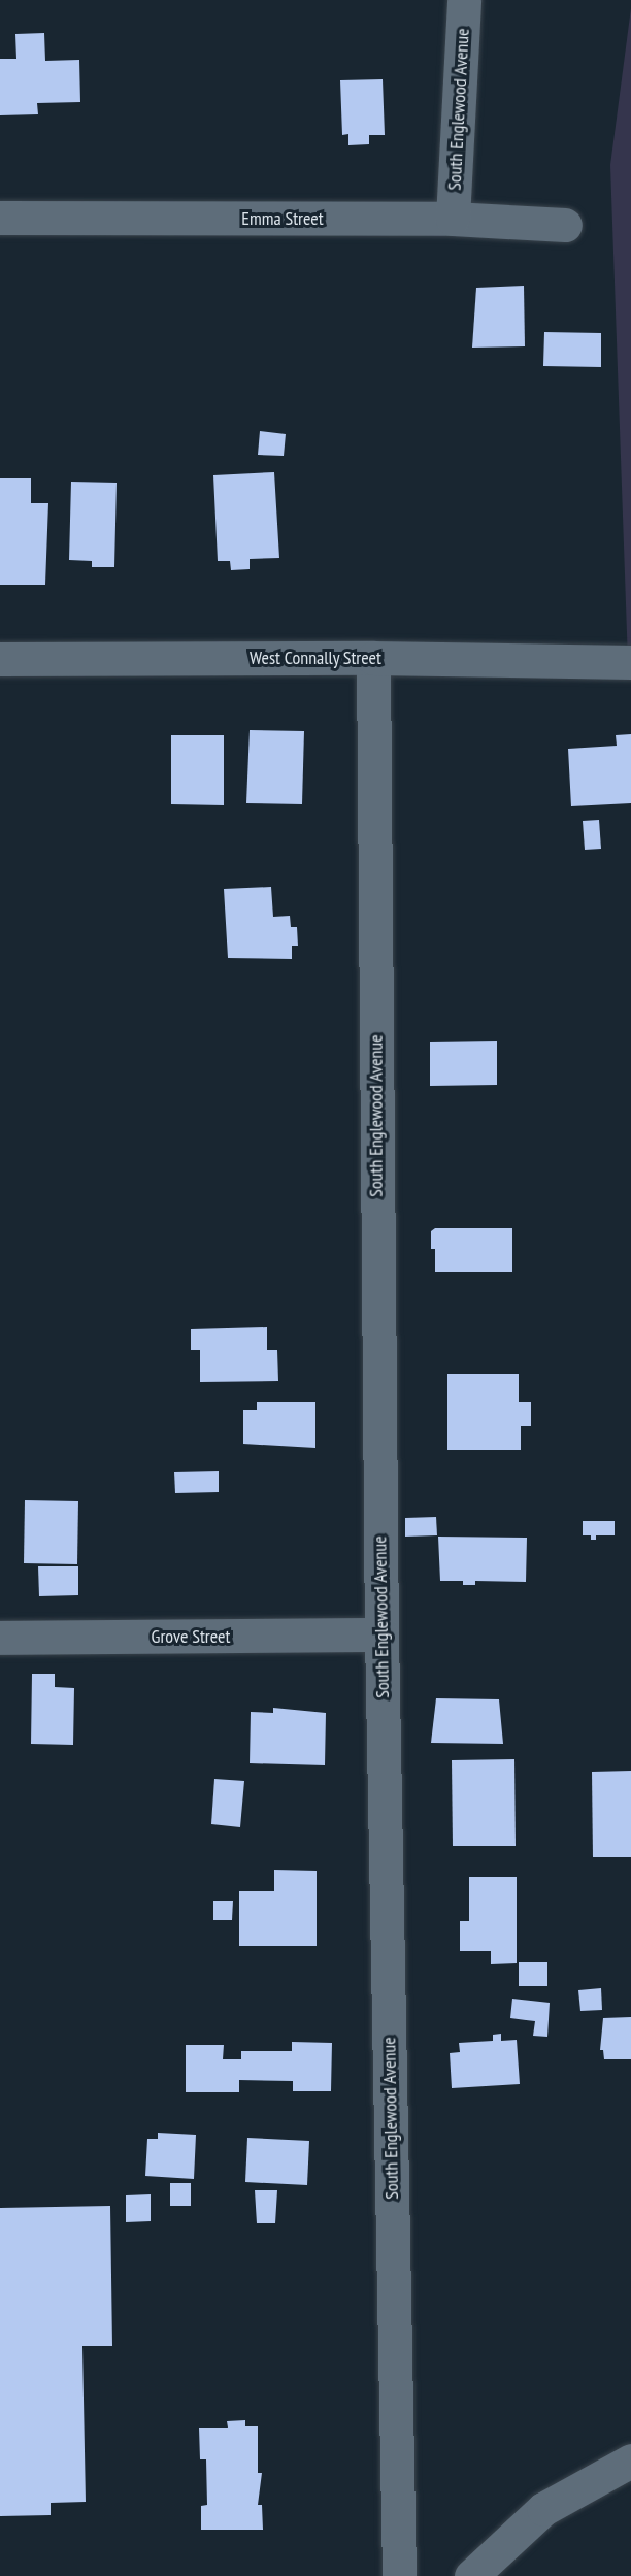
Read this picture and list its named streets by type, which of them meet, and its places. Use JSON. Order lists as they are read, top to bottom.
{
  "streets": {
    "street": [
      "South Englewood Avenue",
      "Emma Street",
      "West Connally Street",
      "Grove Street"
    ]
  },
  "crossings": [
    ["South Englewood Avenue", "Emma Street"],
    ["South Englewood Avenue", "West Connally Street"],
    ["South Englewood Avenue", "Grove Street"]
  ]
}
